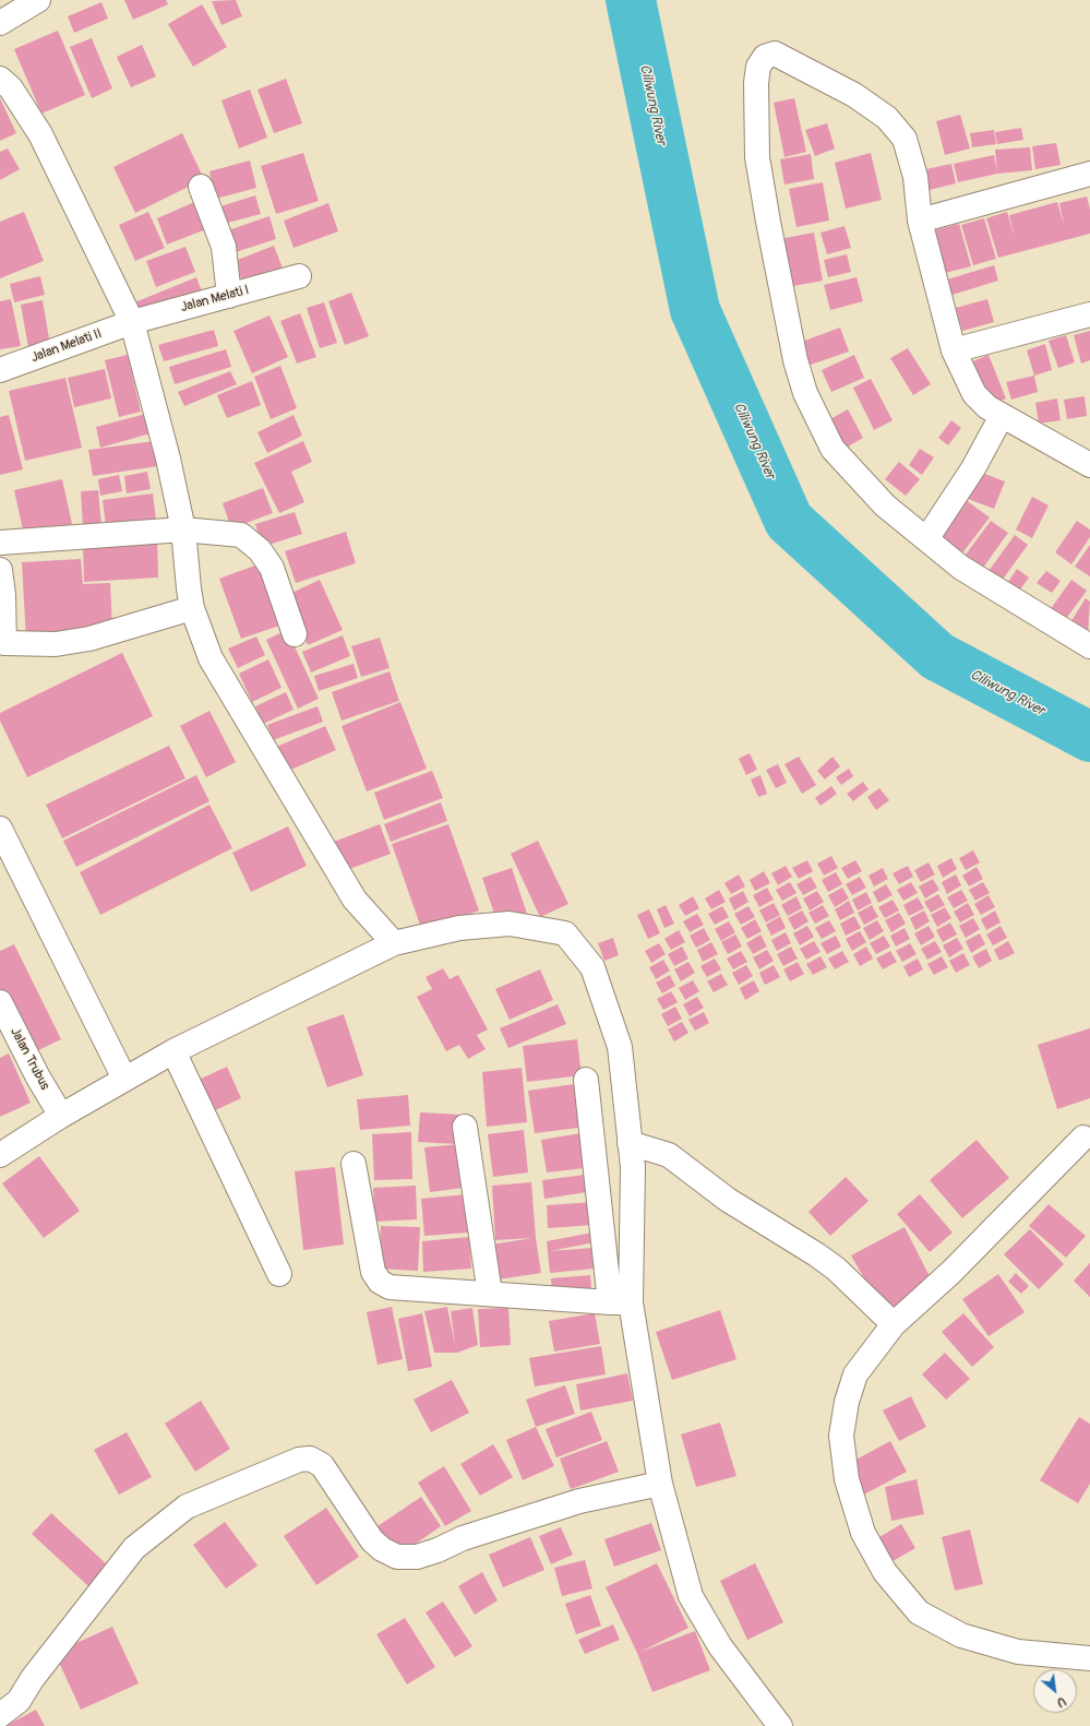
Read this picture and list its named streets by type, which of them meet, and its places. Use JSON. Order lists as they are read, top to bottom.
{
  "streets": {
    "street": ["Jalan Melati I", "Jalan Melati II", "Jalan Trubus"]
  },
  "crossings": [
    ["Jalan Melati I", "Jalan Melati II"]
  ],
  "water": ["Ciliwung River"],
  "north": "bottom right"
}
